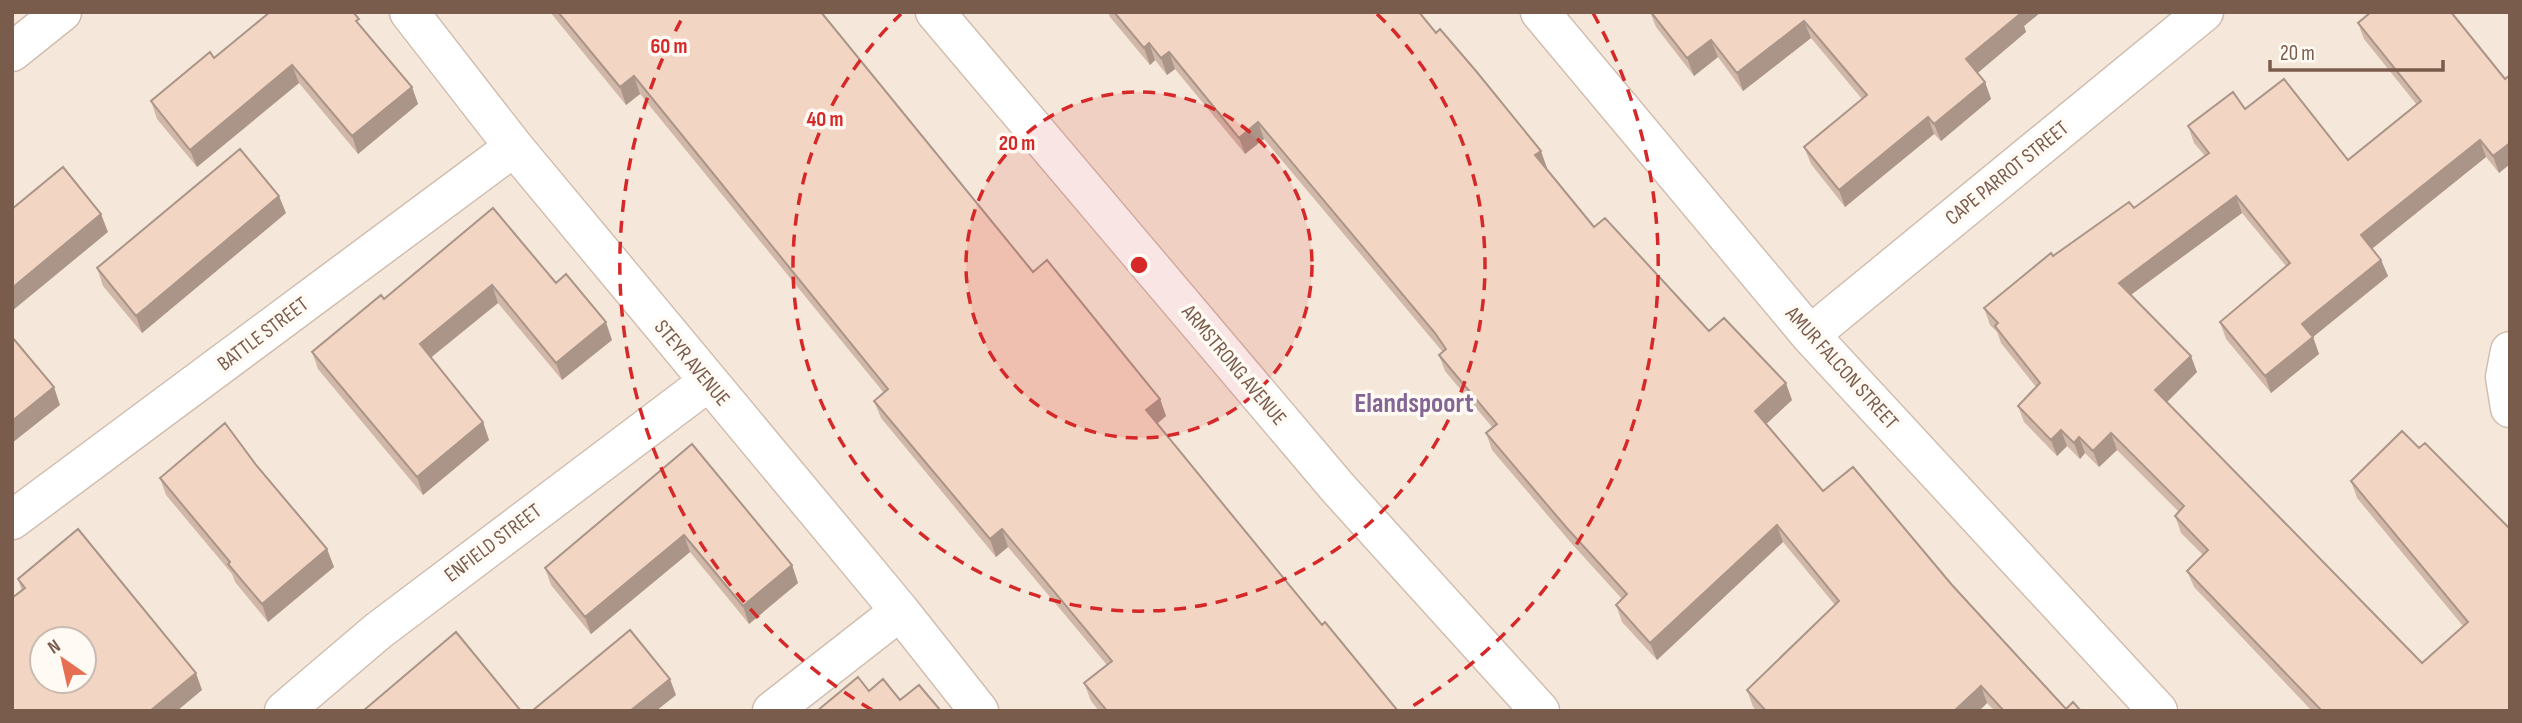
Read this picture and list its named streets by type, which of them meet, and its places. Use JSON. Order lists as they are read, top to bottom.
{
  "streets": {
    "street": [
      "CAPE PARROT STREET",
      "BATTLE STREET",
      "STEYR AVENUE",
      "ARMSTRONG AVENUE",
      "AMUR FALCON STREET",
      "ENFIELD STREET"
    ]
  },
  "crossings": [
    ["CAPE PARROT STREET", "AMUR FALCON STREET"],
    ["BATTLE STREET", "STEYR AVENUE"],
    ["STEYR AVENUE", "ENFIELD STREET"]
  ],
  "districts": ["Elandspoort"],
  "scale_bar": "20 m",
  "north": "top left",
  "rings": ["60 m", "40 m", "20 m"]
}
